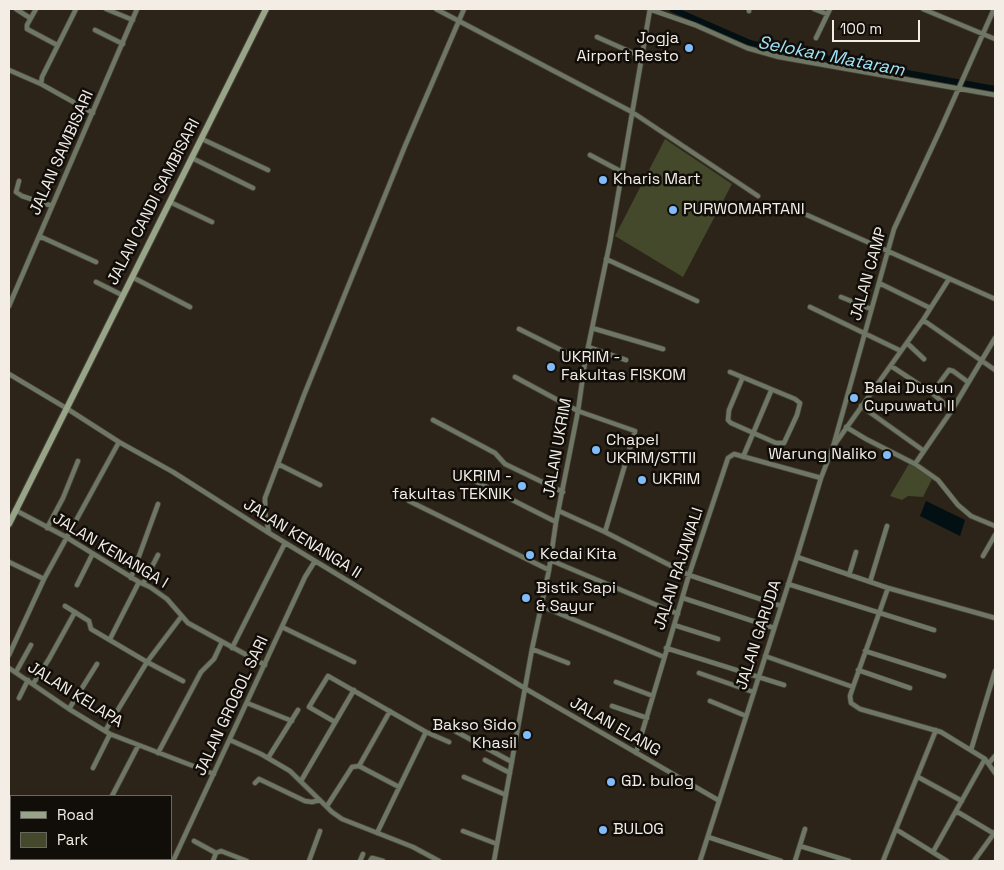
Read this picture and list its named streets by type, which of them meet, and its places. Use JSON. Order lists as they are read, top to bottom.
{
  "streets": {
    "street": [
      "JALAN SAMBISARI",
      "JALAN CANDI SAMBISARI",
      "JALAN CAMP",
      "JALAN UKRIM",
      "JALAN KENANGA II",
      "JALAN KENANGA I",
      "JALAN RAJAWALI",
      "JALAN GARUDA",
      "JALAN KELAPA",
      "JALAN GROGOL SARI",
      "JALAN ELANG"
    ]
  },
  "crossings": [
    ["JALAN CANDI SAMBISARI", "JALAN KENANGA II"],
    ["JALAN CANDI SAMBISARI", "JALAN KENANGA I"],
    ["JALAN CAMP", "JALAN GARUDA"],
    ["JALAN UKRIM", "JALAN KENANGA II"],
    ["JALAN UKRIM", "JALAN ELANG"],
    ["JALAN KENANGA II", "JALAN GROGOL SARI"],
    ["JALAN KENANGA II", "JALAN ELANG"],
    ["JALAN KENANGA I", "JALAN GROGOL SARI"],
    ["JALAN RAJAWALI", "JALAN ELANG"],
    ["JALAN GARUDA", "JALAN ELANG"],
    ["JALAN KELAPA", "JALAN GROGOL SARI"]
  ],
  "water": ["Selokan Mataram"],
  "places": [
    "Jogja Airport Resto",
    "Kharis Mart",
    "PURWOMARTANI",
    "UKRIM - Fakultas FISKOM",
    "Balai Dusun Cupuwatu II",
    "Chapel UKRIM/STTII",
    "Warung Naliko",
    "UKRIM",
    "UKRIM - fakultas TEKNIK",
    "Kedai Kita",
    "Bistik Sapi & Sayur",
    "Bakso Sido Khasil",
    "GD. bulog",
    "BULOG"
  ],
  "legend": ["Road", "Park"],
  "scale_bar": "100 m"
}
